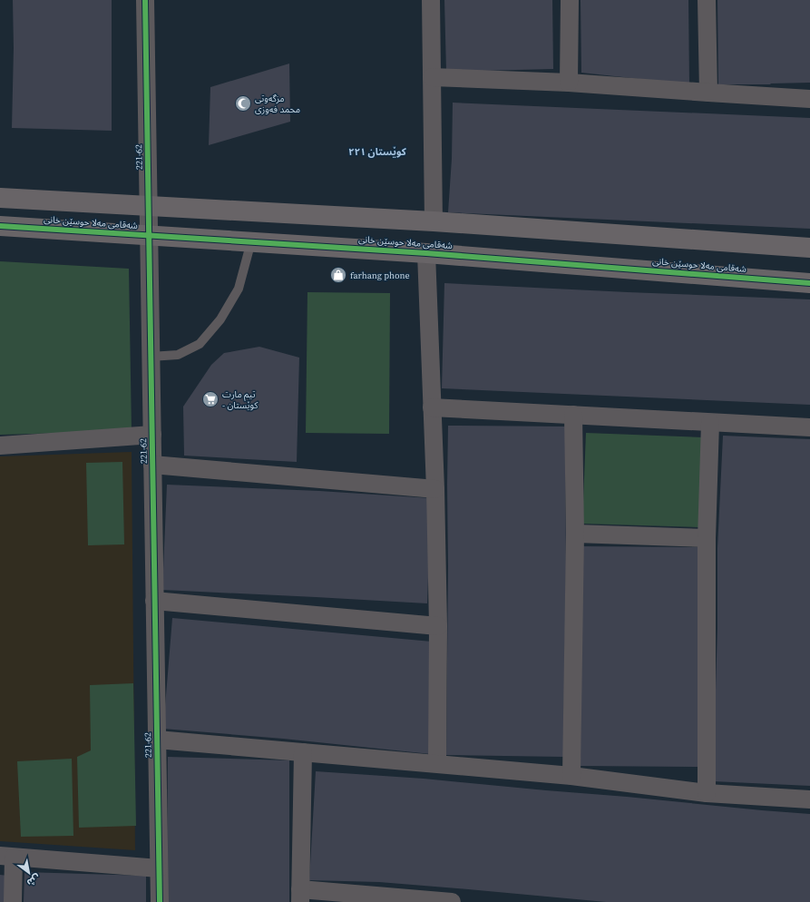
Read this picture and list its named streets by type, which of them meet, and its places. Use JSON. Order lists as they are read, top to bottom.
{
  "streets": {
    "street": ["221-62", "شەقامی مەلا حوسێن خانی"]
  },
  "crossings": [
    ["221-62", "شەقامی مەلا حوسێن خانی"]
  ],
  "districts": ["کوێستان ٢٢١"],
  "places": {
    "mosque": ["مزگەوتی محمد فەوزی"],
    "shop": ["farhang phone"],
    "supermarket": ["تیم مارت - کوێستان"]
  },
  "north": "bottom right"
}
